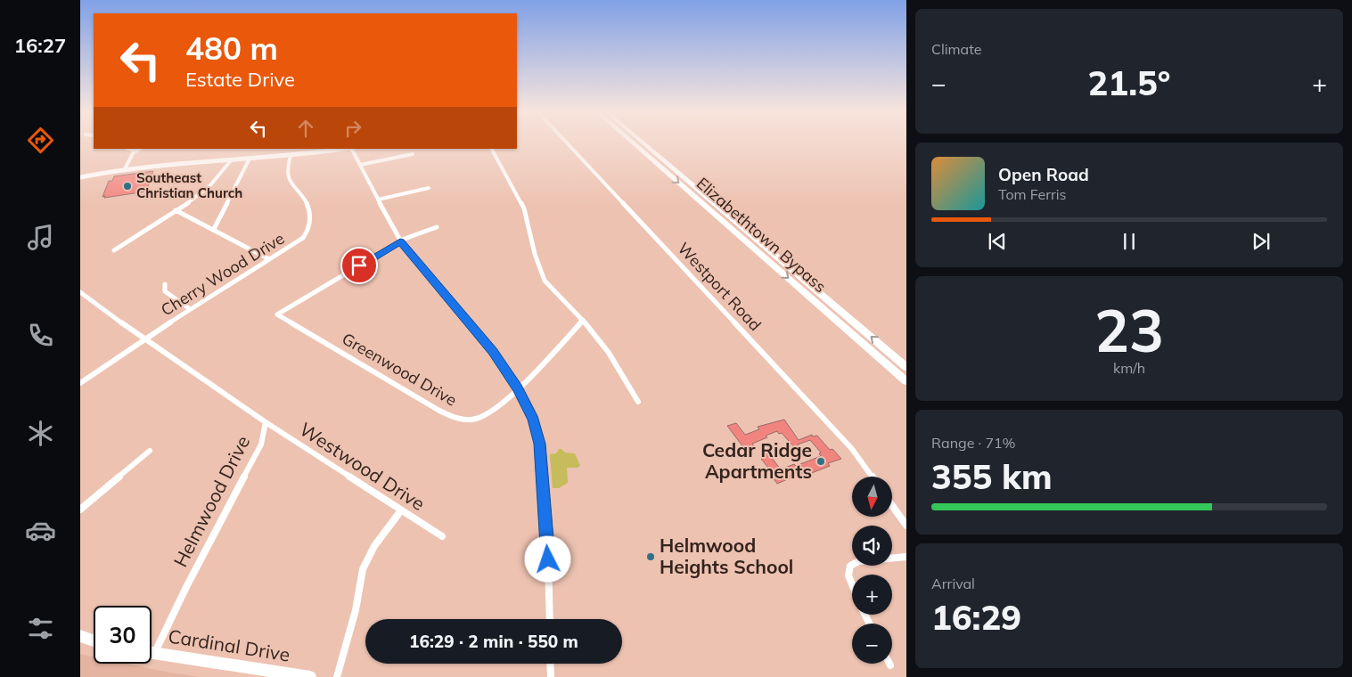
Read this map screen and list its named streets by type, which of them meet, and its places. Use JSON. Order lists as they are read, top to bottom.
{
  "streets": {
    "highway": ["Elizabethtown Bypass"],
    "main road": ["Cardinal Drive"],
    "street": [
      "Cherry Wood Drive",
      "Westport Road",
      "Greenwood Drive",
      "Westwood Drive",
      "Helmwood Drive"
    ]
  },
  "crossings": [
    ["Cherry Wood Drive", "Helmwood Drive"],
    ["Westwood Drive", "Helmwood Drive"],
    ["Helmwood Drive", "Cardinal Drive"]
  ],
  "places": ["Southeast Christian Church", "Cedar Ridge Apartments", "Helmwood Heights School"],
  "north": "bottom",
  "page": {
    "tabs": "16:27",
    "tile": [
      "Climate",
      ["23", "km/h"],
      ["Range · 71%", "355 km"],
      ["Arrival", "16:29"]
    ],
    "turn": ["480 m", "Estate Drive"],
    "heat": ["−", "21.5°", "+"],
    "song": ["Open Road", "Tom Ferris"],
    "map_buttons": ["+", "−"],
    "limit": "30",
    "trip": "16:29 · 2 min · 550 m"
  }
}
